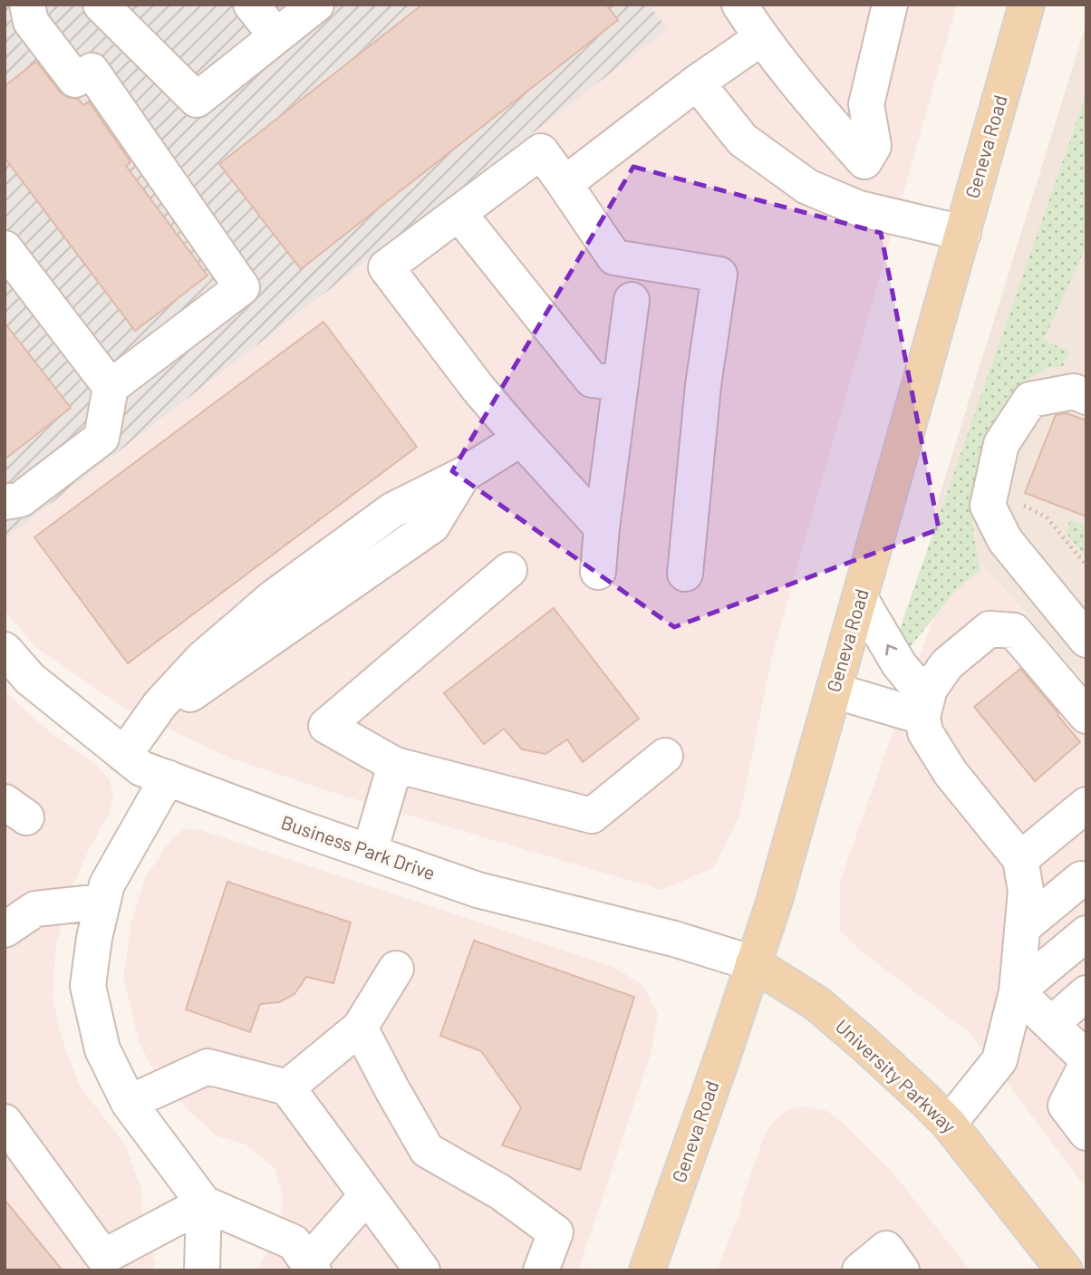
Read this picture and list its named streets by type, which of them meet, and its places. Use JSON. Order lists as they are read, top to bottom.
{
  "streets": {
    "main road": ["Geneva Road", "University Parkway"],
    "street": ["Business Park Drive"]
  },
  "crossings": [
    ["Geneva Road", "Business Park Drive"],
    ["Geneva Road", "University Parkway"],
    ["Business Park Drive", "University Parkway"]
  ]
}
